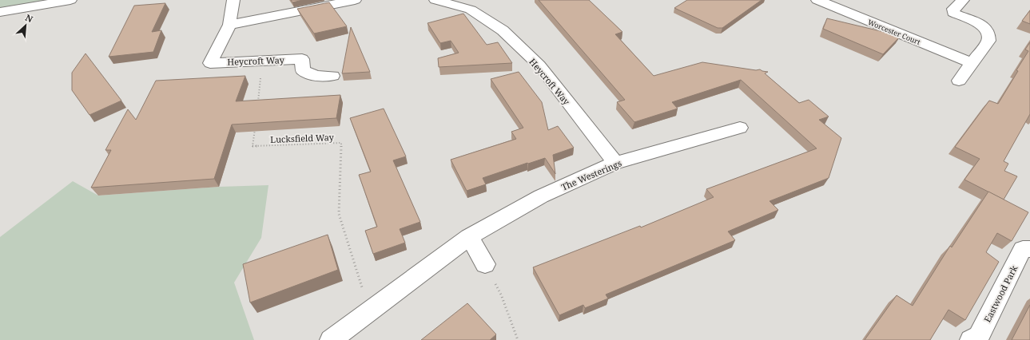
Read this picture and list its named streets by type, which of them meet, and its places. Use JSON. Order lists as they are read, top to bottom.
{
  "streets": {
    "street": [
      "Worcester Court",
      "Heycroft Way",
      "The Westerings",
      "Eastwood Park"
    ],
    "path": ["Lucksfield Way"]
  },
  "crossings": [
    ["Heycroft Way", "The Westerings"],
    ["Lucksfield Way", "The Westerings"]
  ],
  "north": "top right"
}
